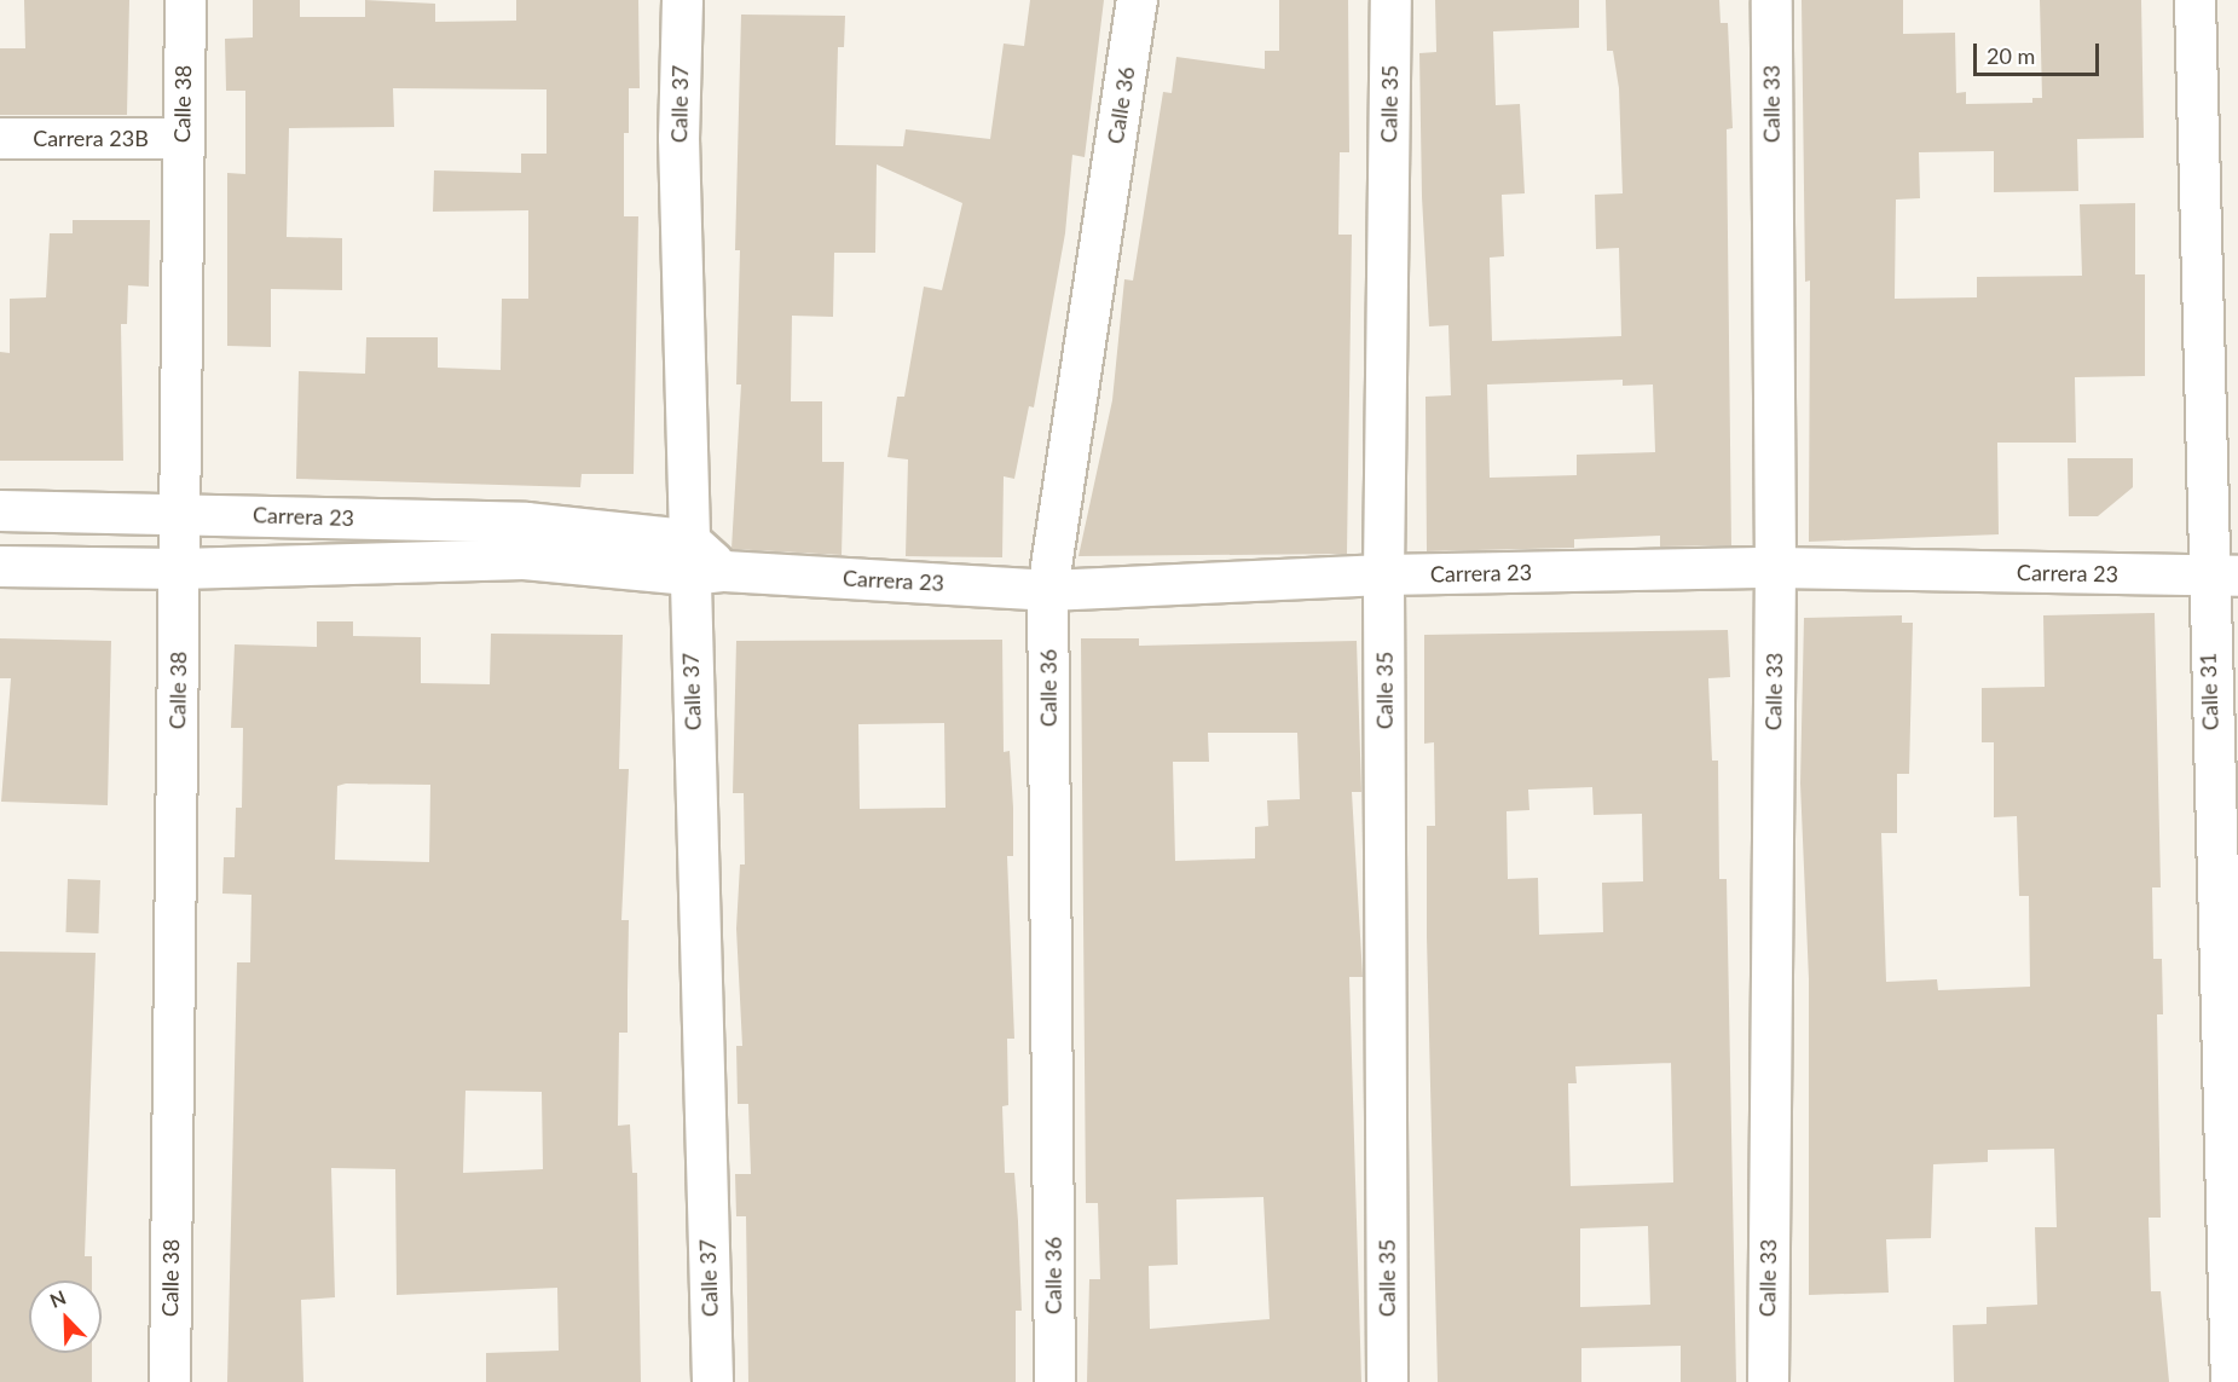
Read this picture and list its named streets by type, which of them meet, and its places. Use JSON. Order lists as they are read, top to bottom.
{
  "streets": {
    "street": [
      "Calle 38",
      "Calle 37",
      "Calle 35",
      "Calle 33",
      "Calle 36",
      "Carrera 23B",
      "Carrera 23",
      "Calle 31"
    ]
  },
  "crossings": [
    ["Calle 38", "Carrera 23B"],
    ["Calle 38", "Carrera 23"],
    ["Calle 37", "Carrera 23"],
    ["Calle 35", "Carrera 23"],
    ["Calle 33", "Carrera 23"],
    ["Calle 36", "Carrera 23"],
    ["Carrera 23", "Calle 31"]
  ],
  "scale_bar": "20 m",
  "north": "top left"
}
